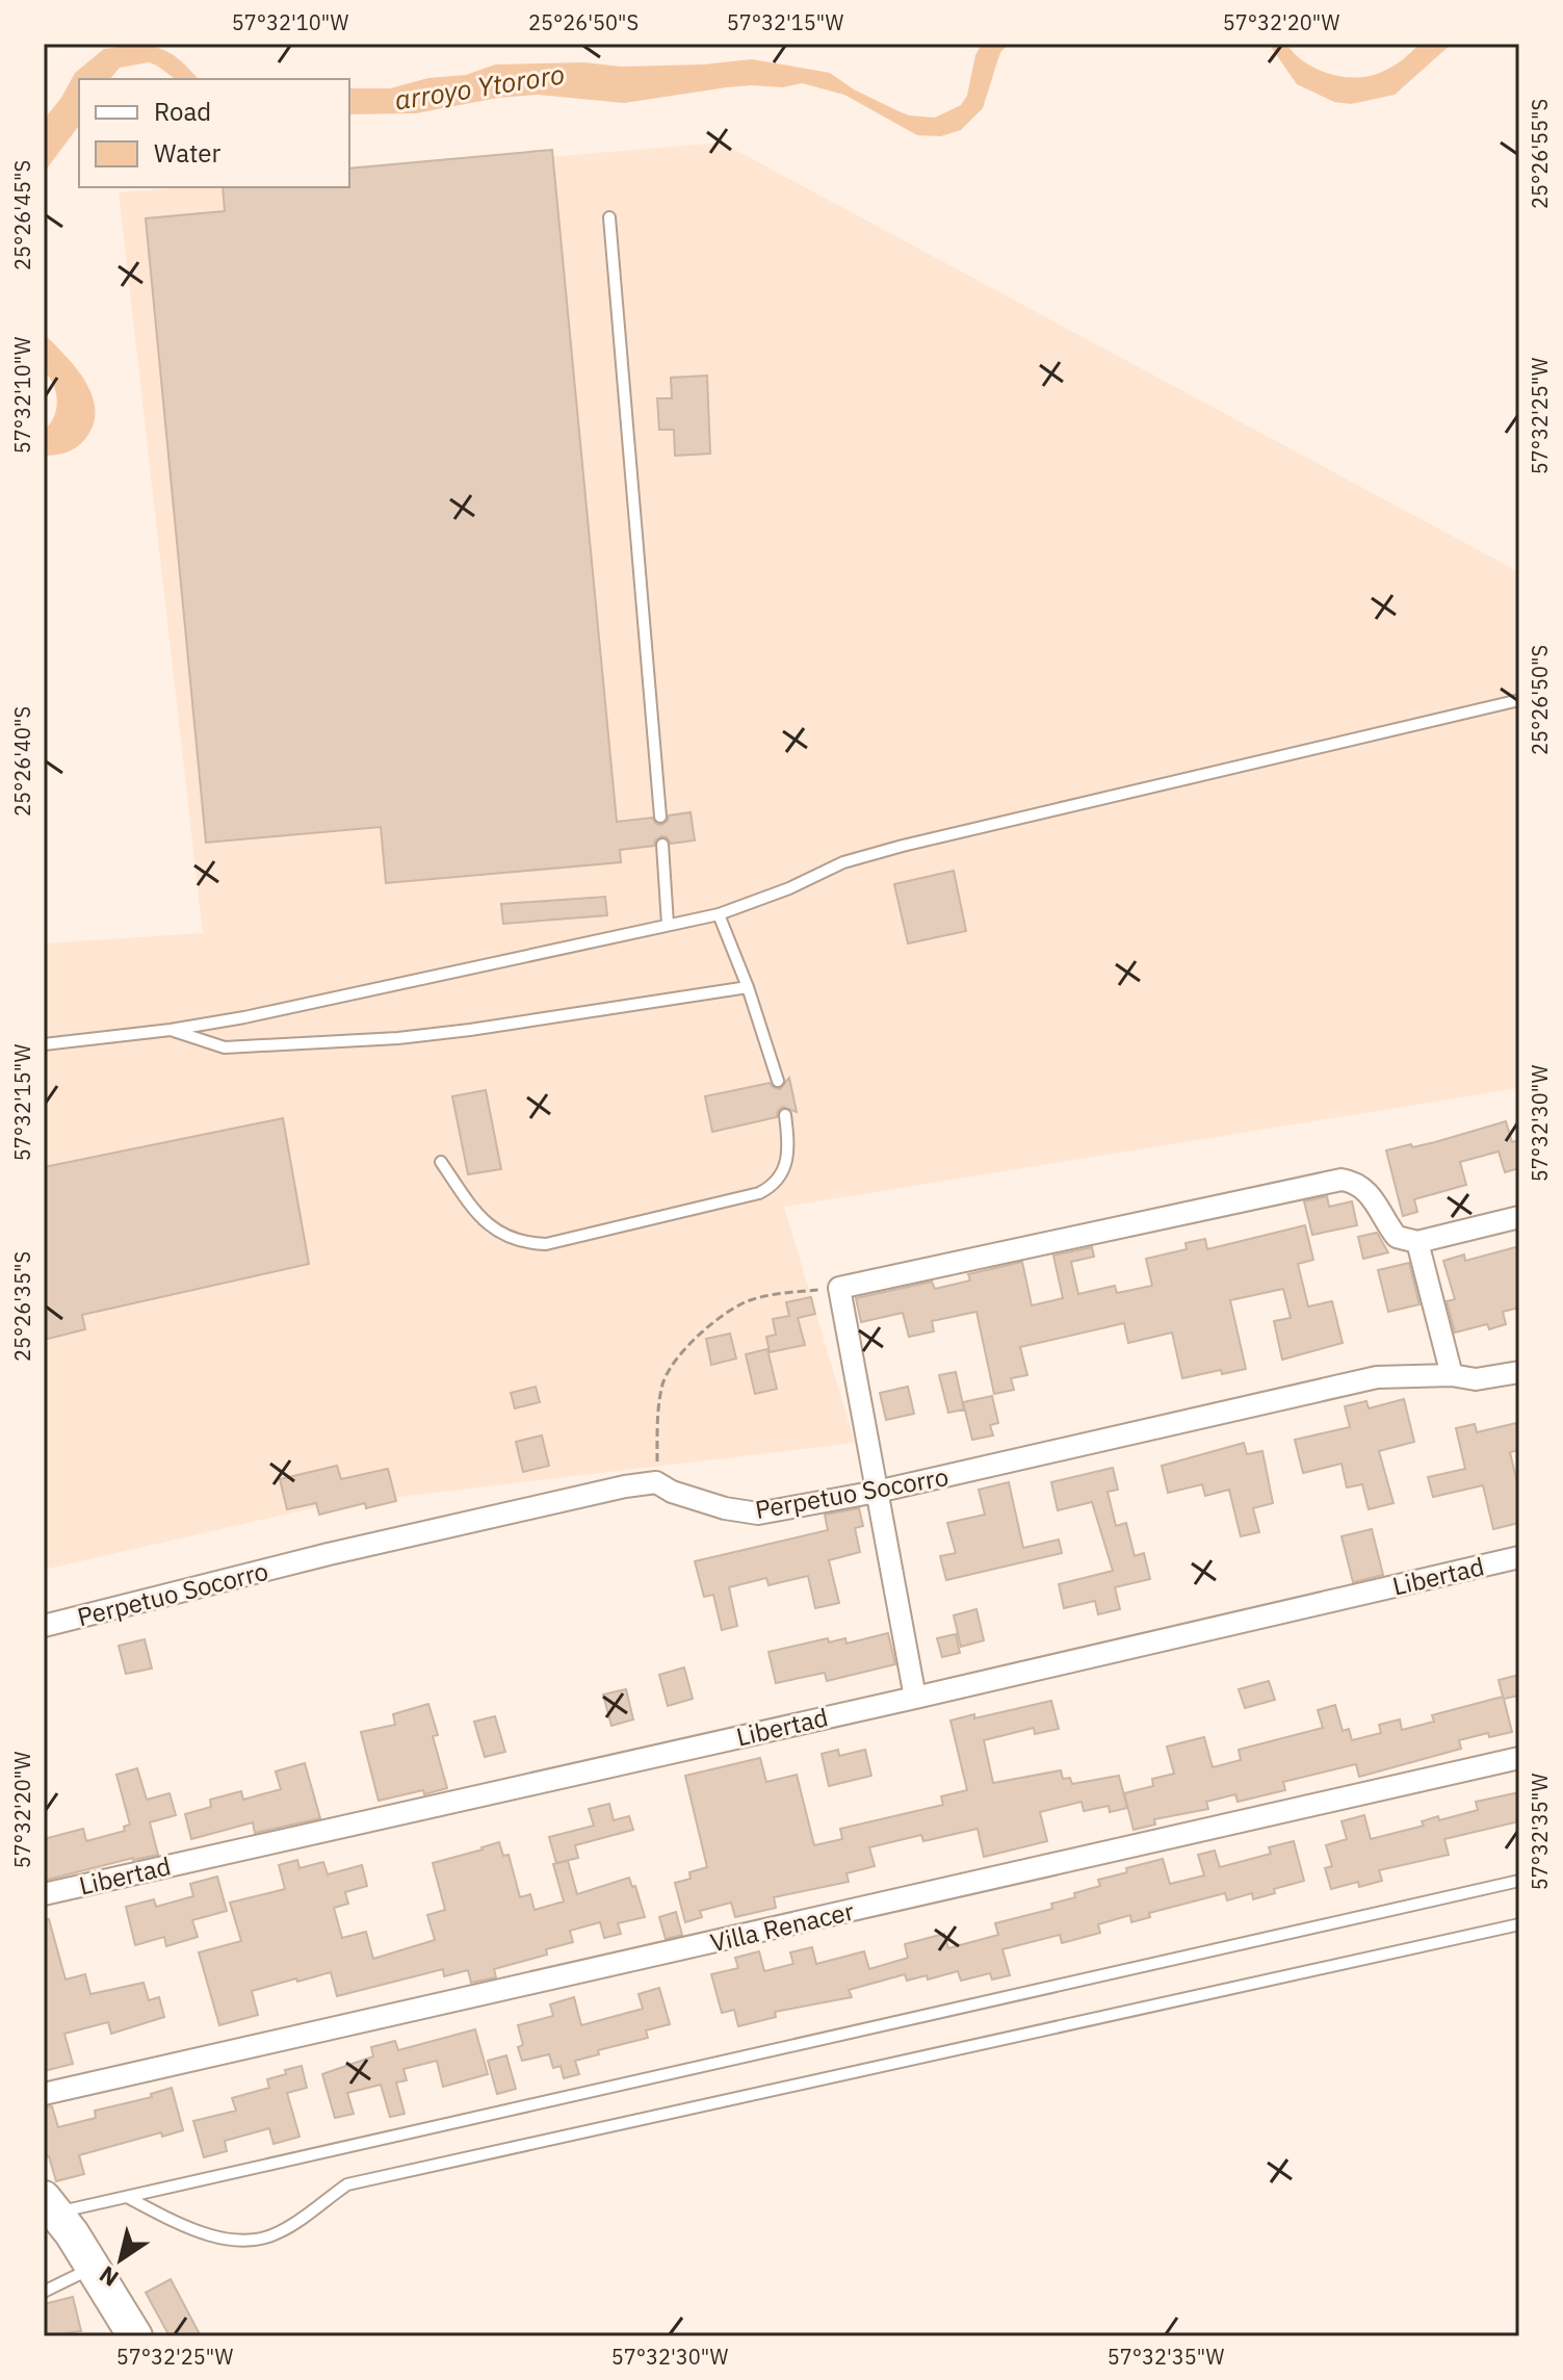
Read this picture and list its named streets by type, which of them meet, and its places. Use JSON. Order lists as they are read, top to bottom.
{
  "streets": {
    "street": ["Perpetuo Socorro", "Libertad", "Villa Renacer"]
  },
  "water": ["arroyo Ytororo"],
  "legend": ["Road", "Water"],
  "north": "bottom left",
  "coordinates": [
    "57°32'10\"W",
    "25°26'50\"S",
    "57°32'15\"W",
    "57°32'20\"W",
    "25°26'55\"S",
    "25°26'45\"S",
    "57°32'25\"W",
    "25°26'40\"S",
    "57°32'30\"W",
    "25°26'35\"S",
    "57°32'35\"W"
  ]
}
